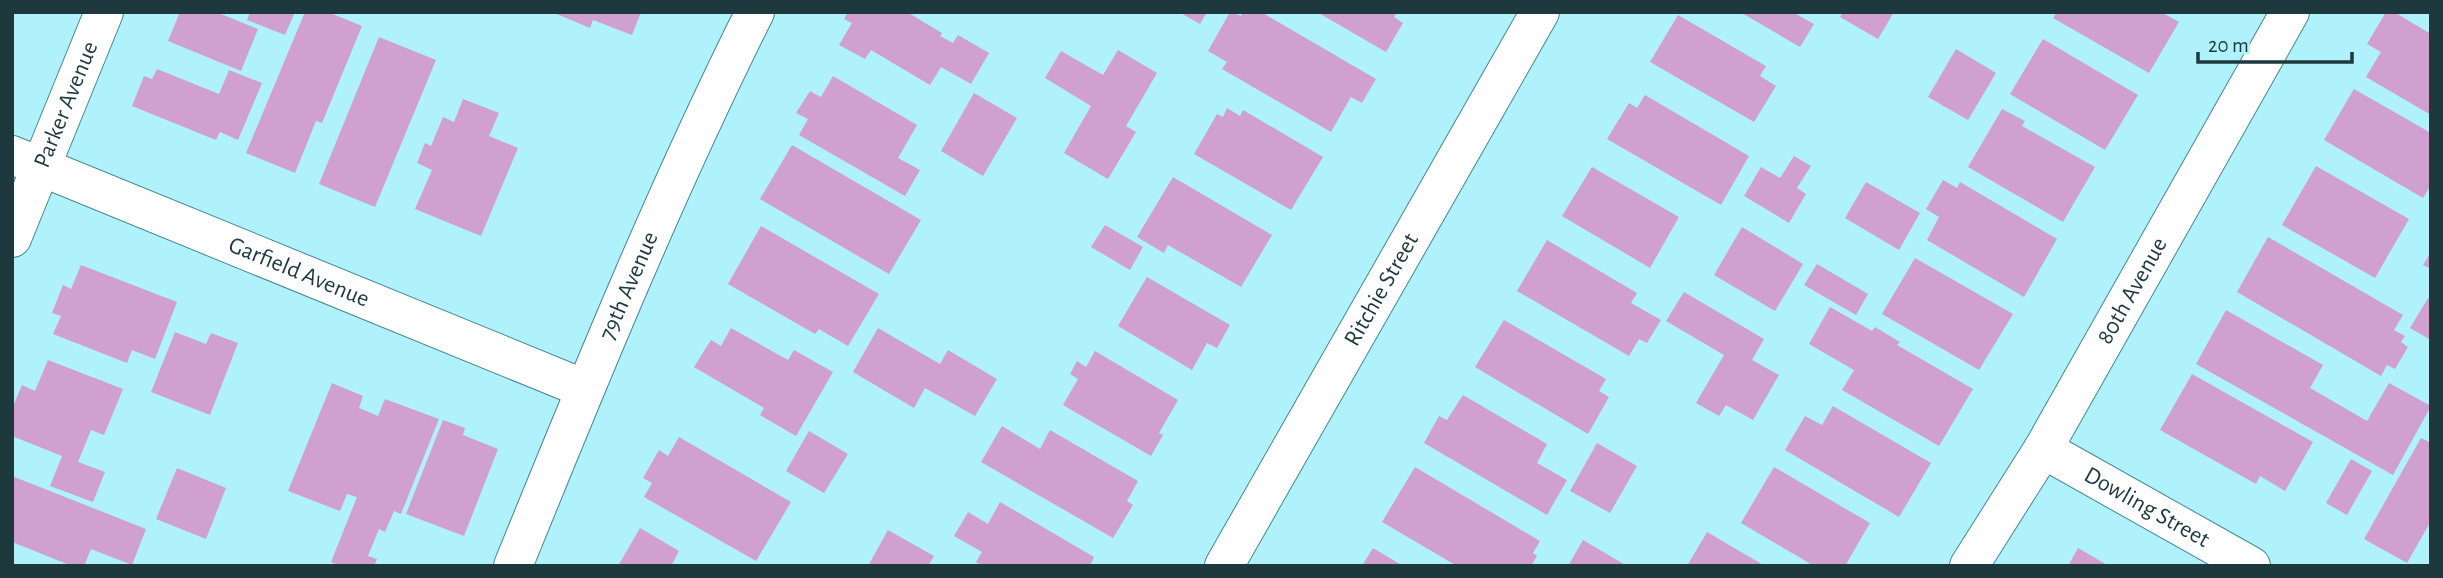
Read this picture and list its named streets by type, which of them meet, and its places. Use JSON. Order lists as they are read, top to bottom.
{
  "streets": {
    "street": [
      "Parker Avenue",
      "Garfield Avenue",
      "79th Avenue",
      "Ritchie Street",
      "80th Avenue",
      "Dowling Street"
    ]
  },
  "crossings": [
    ["Parker Avenue", "Garfield Avenue"],
    ["Garfield Avenue", "79th Avenue"],
    ["80th Avenue", "Dowling Street"]
  ],
  "scale_bar": "20 m"
}
